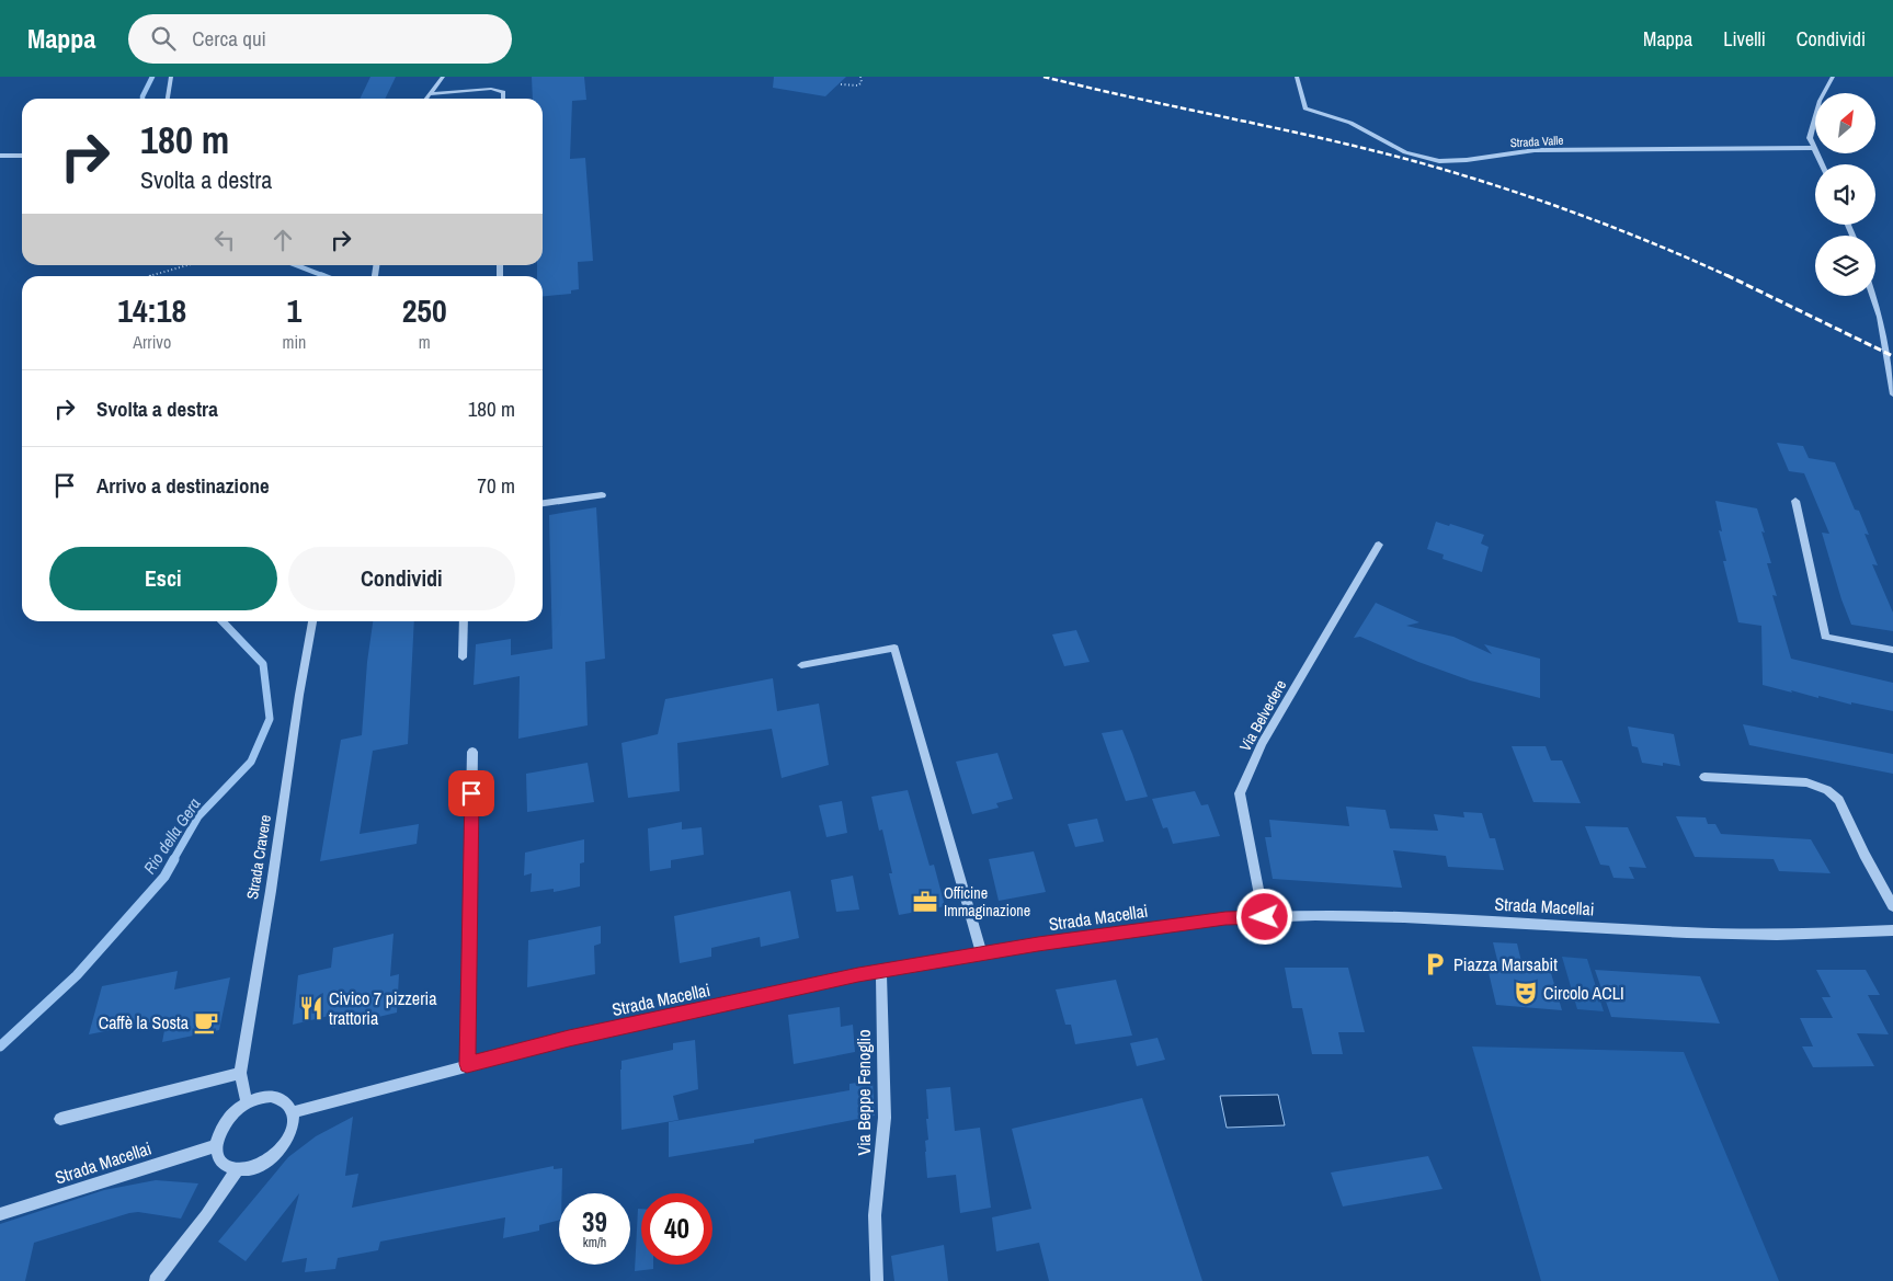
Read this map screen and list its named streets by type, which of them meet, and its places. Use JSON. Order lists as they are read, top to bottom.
{
  "streets": {
    "street": [
      "Strada Valle",
      "Via Belvedere",
      "Strada Cravere",
      "Strada Macellai",
      "Via Beppe Fenoglio"
    ]
  },
  "crossings": [
    ["Via Belvedere", "Strada Macellai"],
    ["Strada Cravere", "Strada Macellai"],
    ["Strada Macellai", "Via Beppe Fenoglio"]
  ],
  "water": ["Rio della Gera"],
  "places": {
    "office": ["Officine Immaginazione"],
    "parking": ["Piazza Marsabit"],
    "theatre": ["Circolo ACLI"],
    "restaurant": ["Civico 7 pizzeria trattoria"],
    "cafe": ["Caffè la Sosta"]
  },
  "north": "top right",
  "page": {
    "header": "Mappa",
    "search": "Cerca qui",
    "nav": ["Mappa", "Livelli", "Condividi"],
    "turn": ["180 m", "Svolta a destra"],
    "eta": [
      "14:18",
      "Arrivo",
      "1",
      "min",
      "250",
      "m"
    ],
    "list": [
      {
        "name": "Svolta a destra",
        "value": "180 m"
      },
      {
        "name": "Arrivo a destinazione",
        "value": "70 m"
      }
    ],
    "buttons": ["Esci", "Condividi"],
    "speed": "39 km/h",
    "limit": "40"
  }
}
